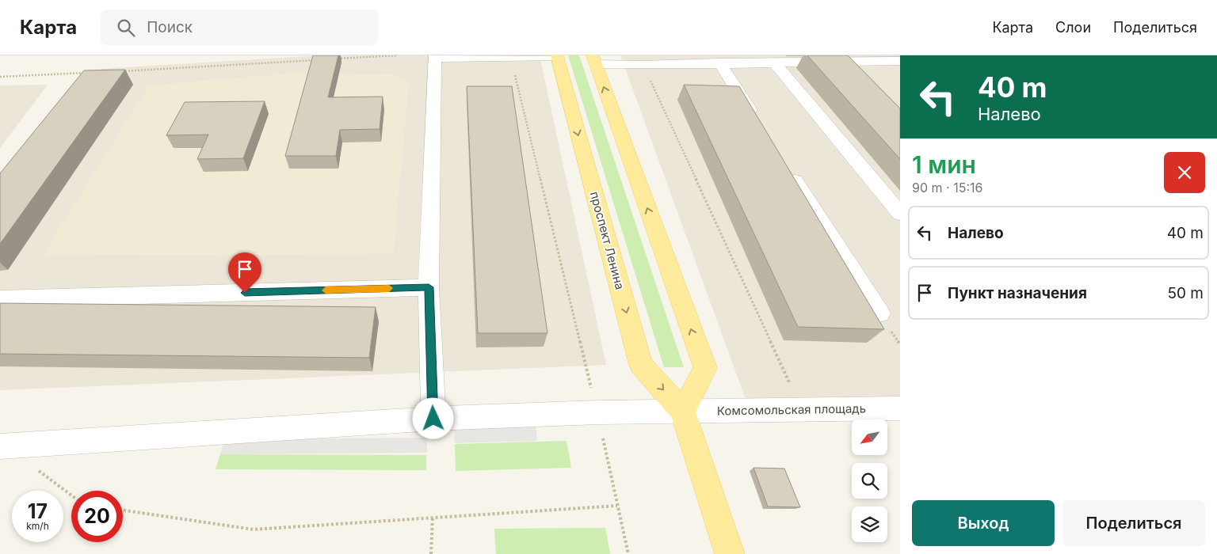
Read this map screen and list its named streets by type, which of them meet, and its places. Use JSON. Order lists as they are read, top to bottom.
{
  "streets": {
    "main road": ["проспект Ленина"],
    "street": ["Комсомольская площадь"]
  },
  "crossings": [
    ["проспект Ленина", "Комсомольская площадь"]
  ],
  "north": "bottom left",
  "page": {
    "header": "Карта",
    "search": "Поиск",
    "nav": ["Карта", "Слои", "Поделиться"],
    "turn": ["40 m", "Налево"],
    "heading": ["1 мин", "90 m · 15:16"],
    "list": [
      {
        "name": "Налево",
        "value": "40 m"
      },
      {
        "name": "Пункт назначения",
        "value": "50 m"
      }
    ],
    "speed": "17 km/h",
    "limit": "20",
    "buttons": ["Выход", "Поделиться"]
  }
}
